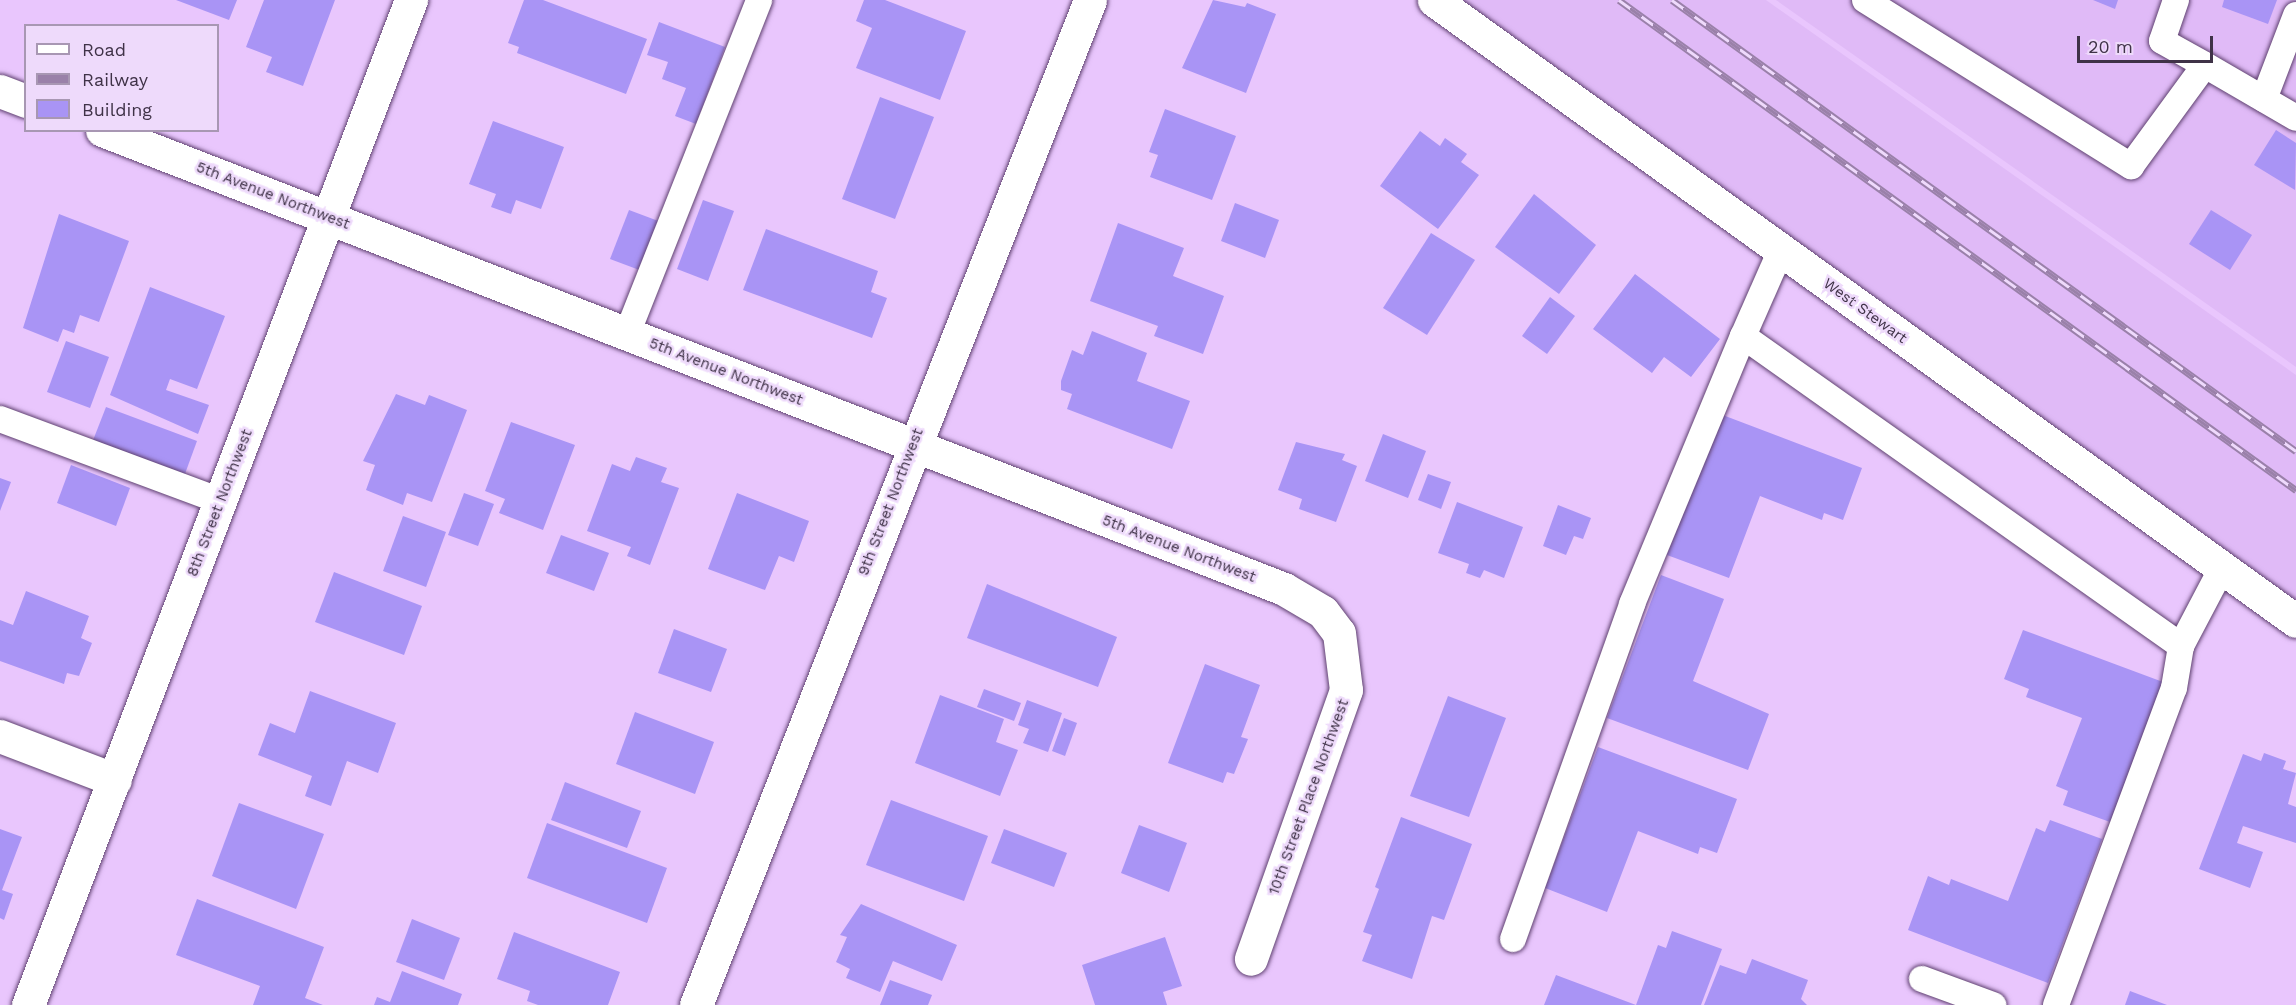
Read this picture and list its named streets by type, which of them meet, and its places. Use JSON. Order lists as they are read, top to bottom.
{
  "streets": {
    "street": [
      "5th Avenue Northwest",
      "West Stewart",
      "9th Street Northwest",
      "8th Street Northwest",
      "10th Street Place Northwest"
    ]
  },
  "crossings": [
    ["5th Avenue Northwest", "9th Street Northwest"],
    ["5th Avenue Northwest", "8th Street Northwest"],
    ["5th Avenue Northwest", "10th Street Place Northwest"]
  ],
  "legend": ["Road", "Railway", "Building"],
  "scale_bar": "20 m"
}
